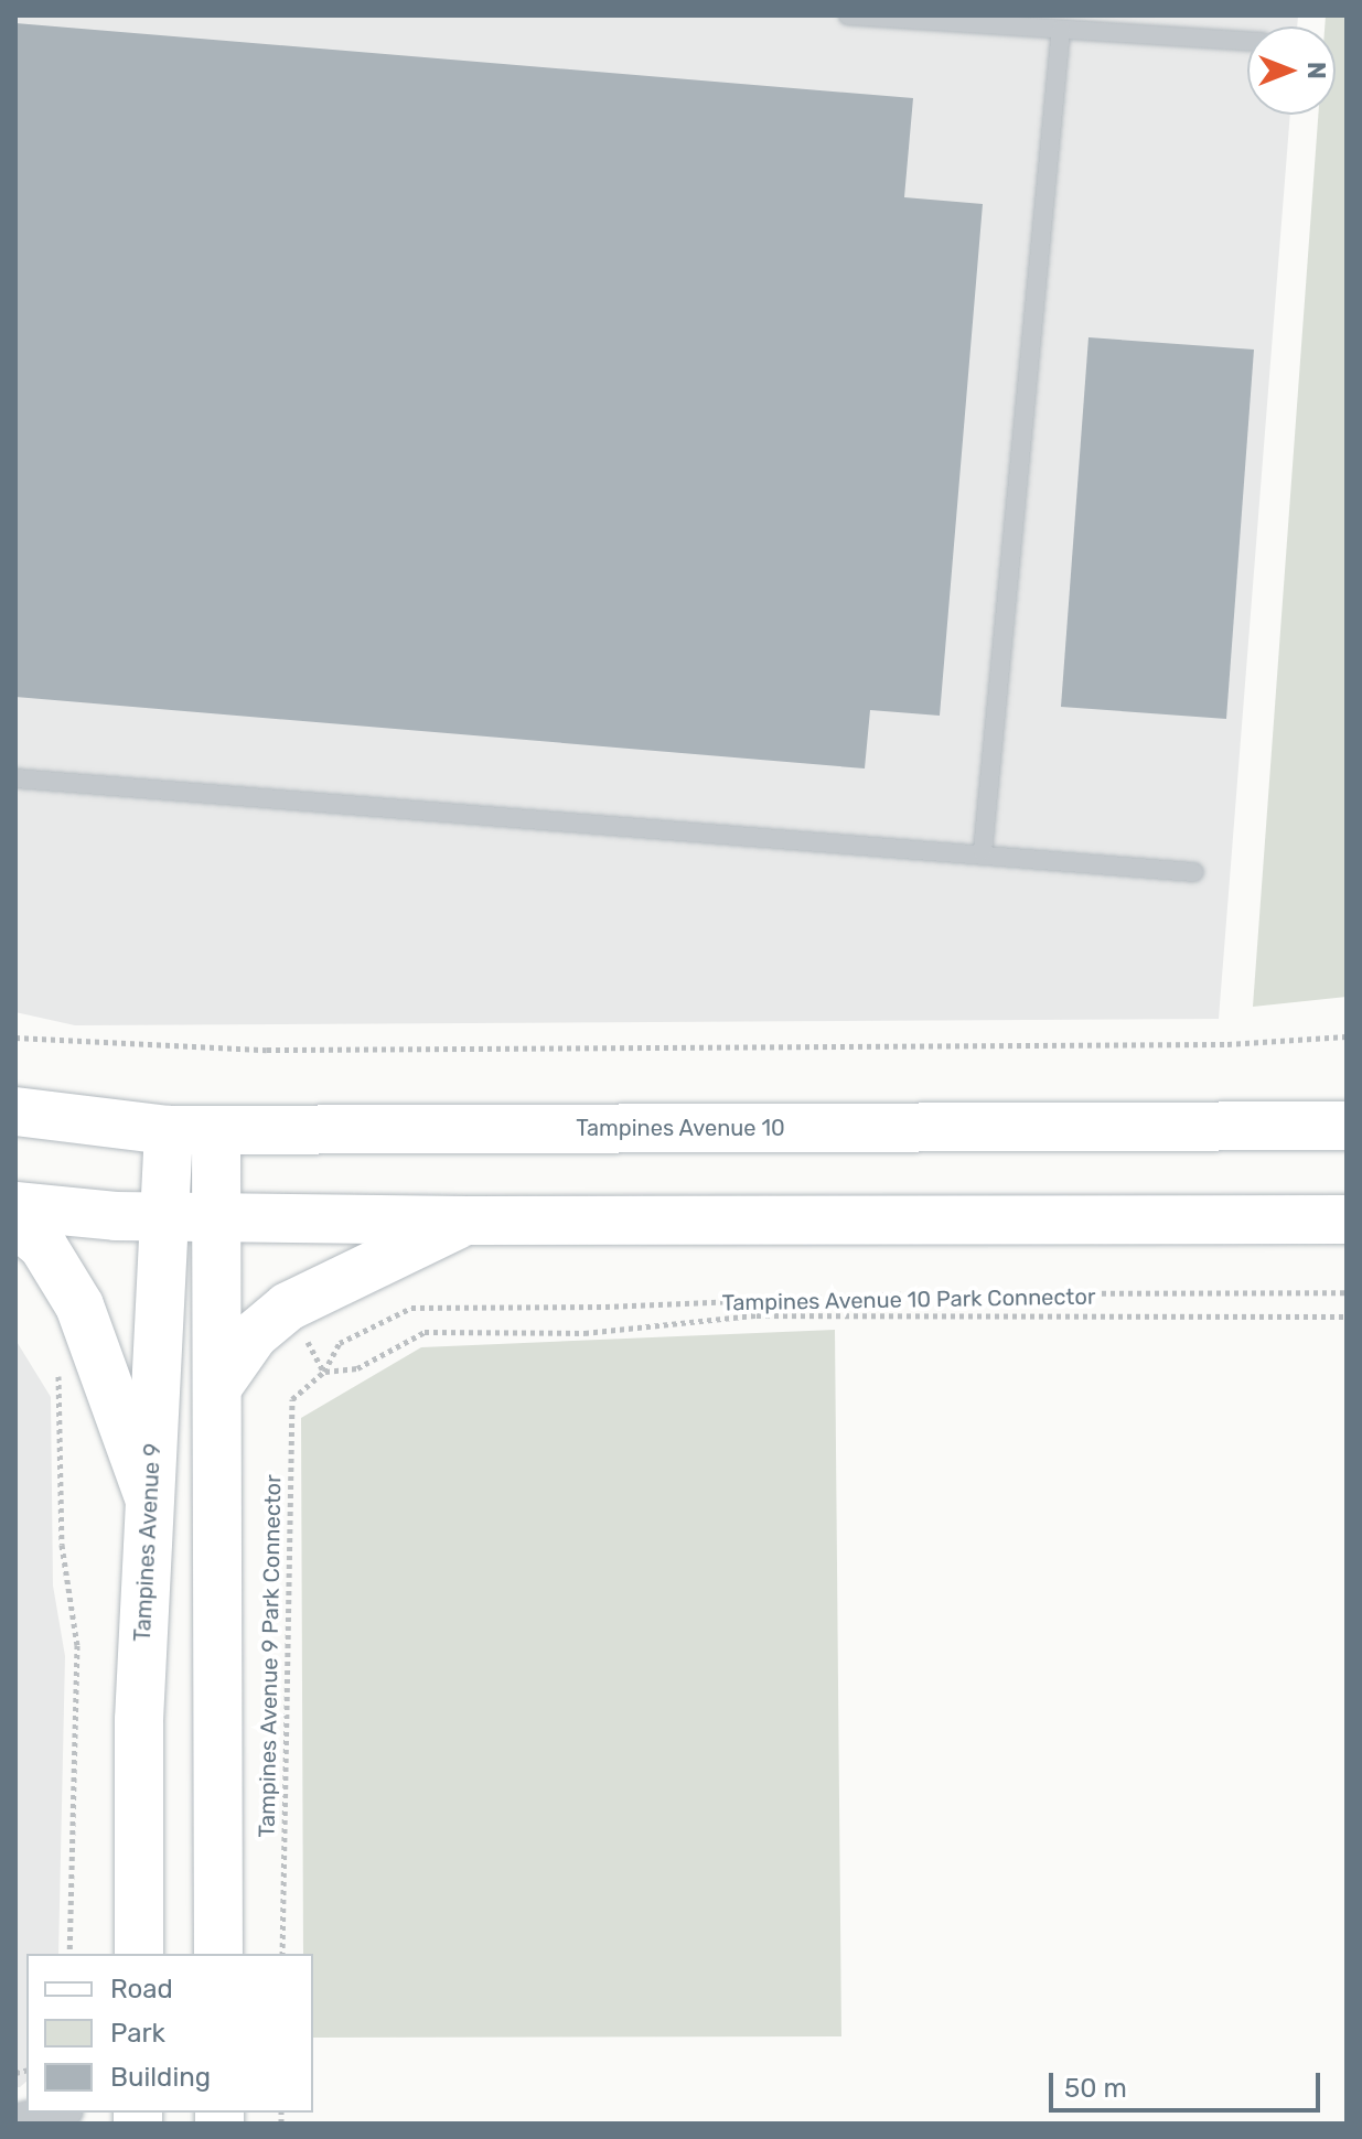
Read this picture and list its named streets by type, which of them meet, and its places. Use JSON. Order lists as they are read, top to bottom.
{
  "streets": {
    "main road": ["Tampines Avenue 10", "Tampines Avenue 9"],
    "path": ["Tampines Avenue 10 Park Connector", "Tampines Avenue 9 Park Connector"]
  },
  "crossings": [
    ["Tampines Avenue 10", "Tampines Avenue 9"],
    ["Tampines Avenue 10 Park Connector", "Tampines Avenue 9 Park Connector"]
  ],
  "legend": ["Road", "Park", "Building"],
  "scale_bar": "50 m",
  "north": "right"
}
